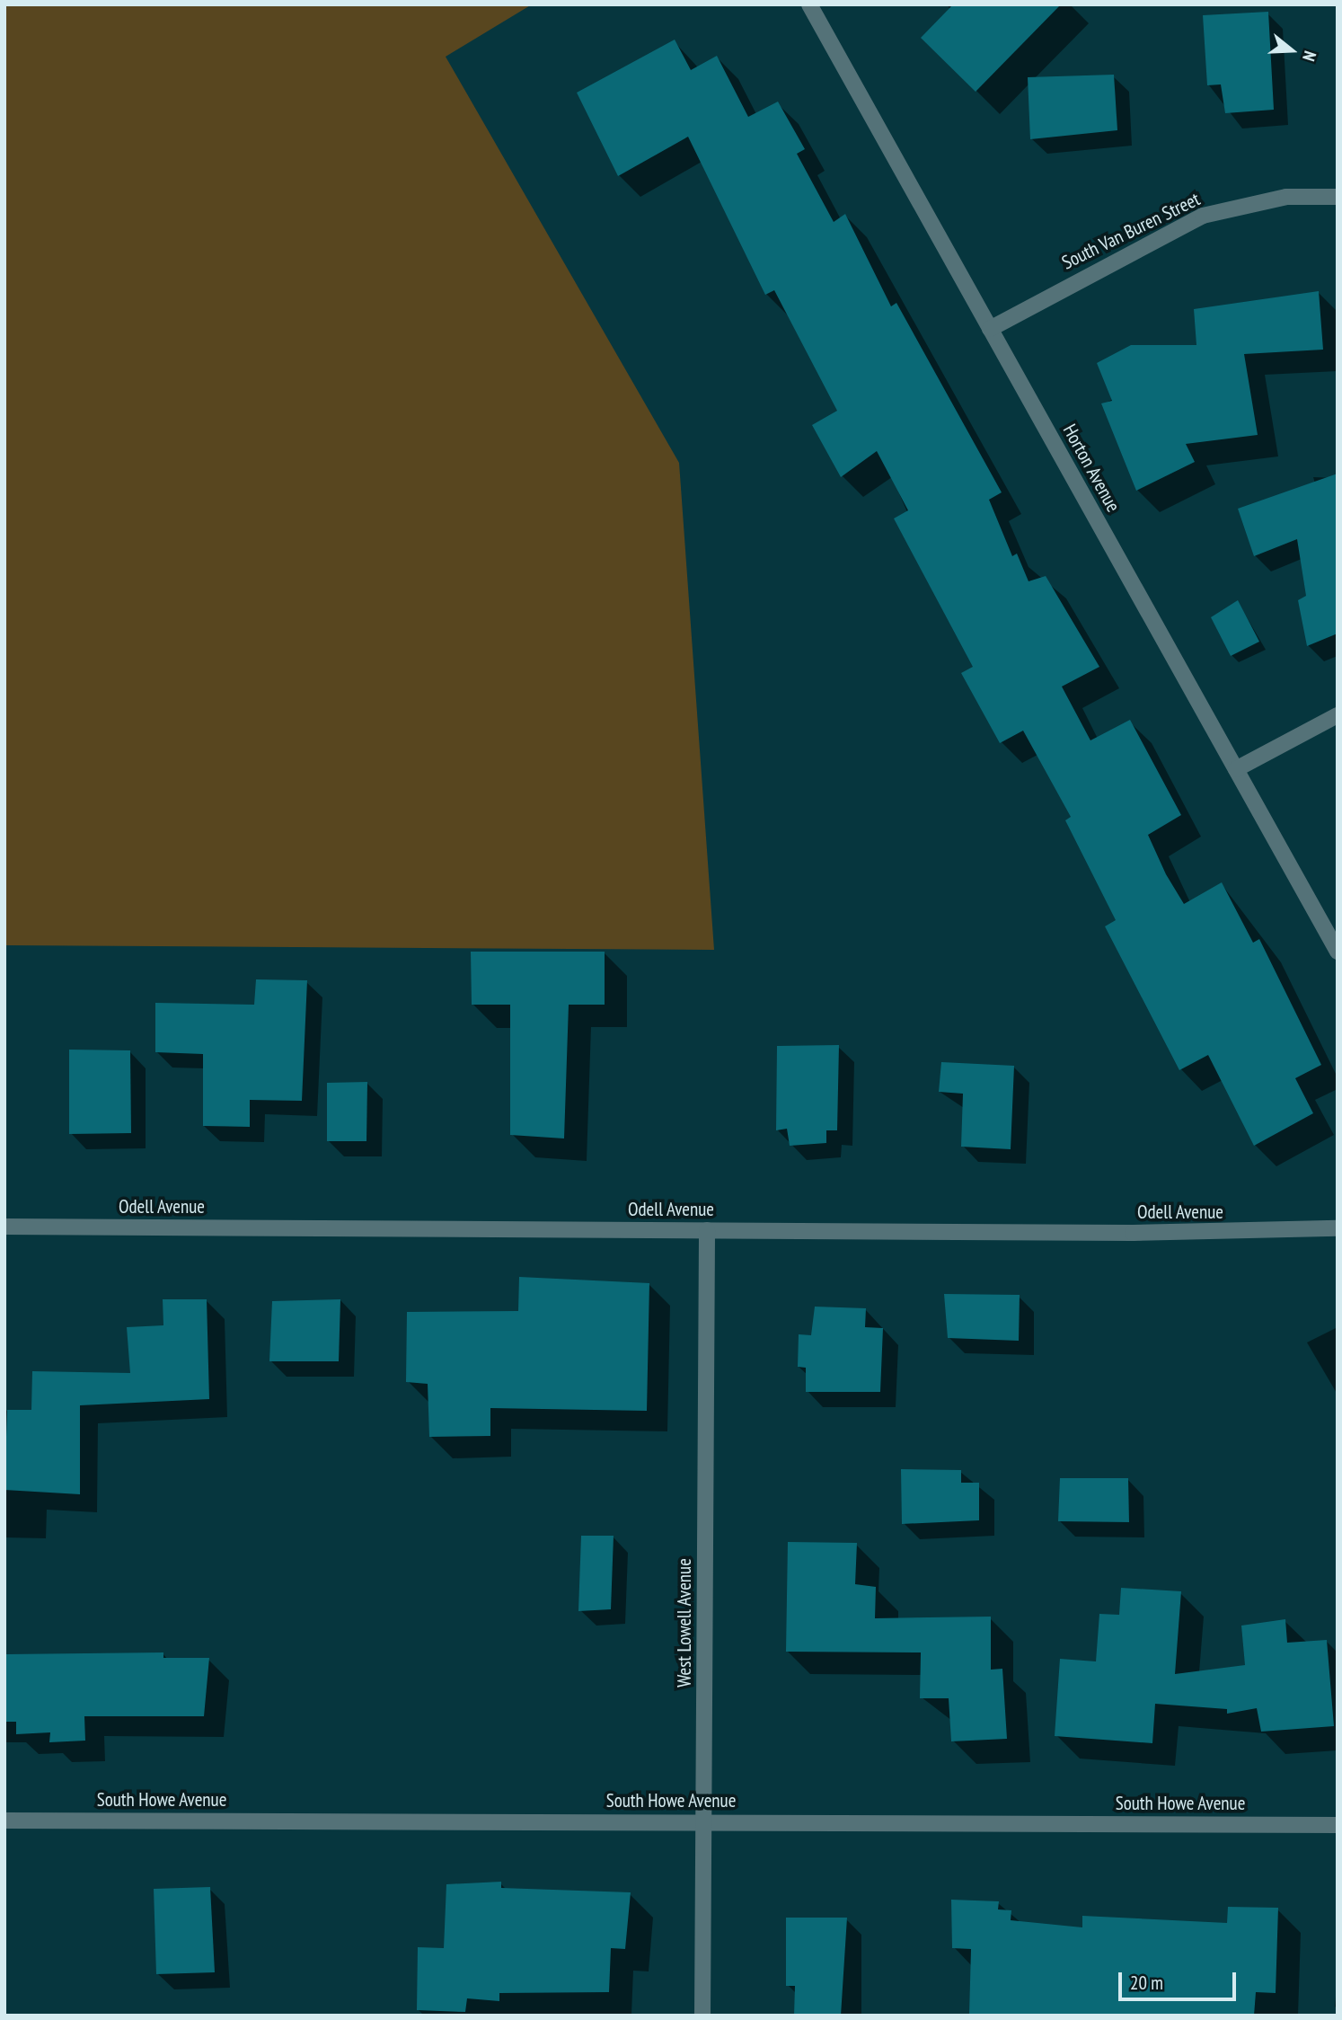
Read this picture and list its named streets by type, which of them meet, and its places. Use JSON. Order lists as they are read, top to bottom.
{
  "streets": {
    "street": [
      "South Van Buren Street",
      "Horton Avenue",
      "Odell Avenue",
      "West Lowell Avenue",
      "South Howe Avenue"
    ]
  },
  "crossings": [
    ["South Van Buren Street", "Horton Avenue"],
    ["Odell Avenue", "West Lowell Avenue"],
    ["West Lowell Avenue", "South Howe Avenue"]
  ],
  "scale_bar": "20 m",
  "north": "right"
}
